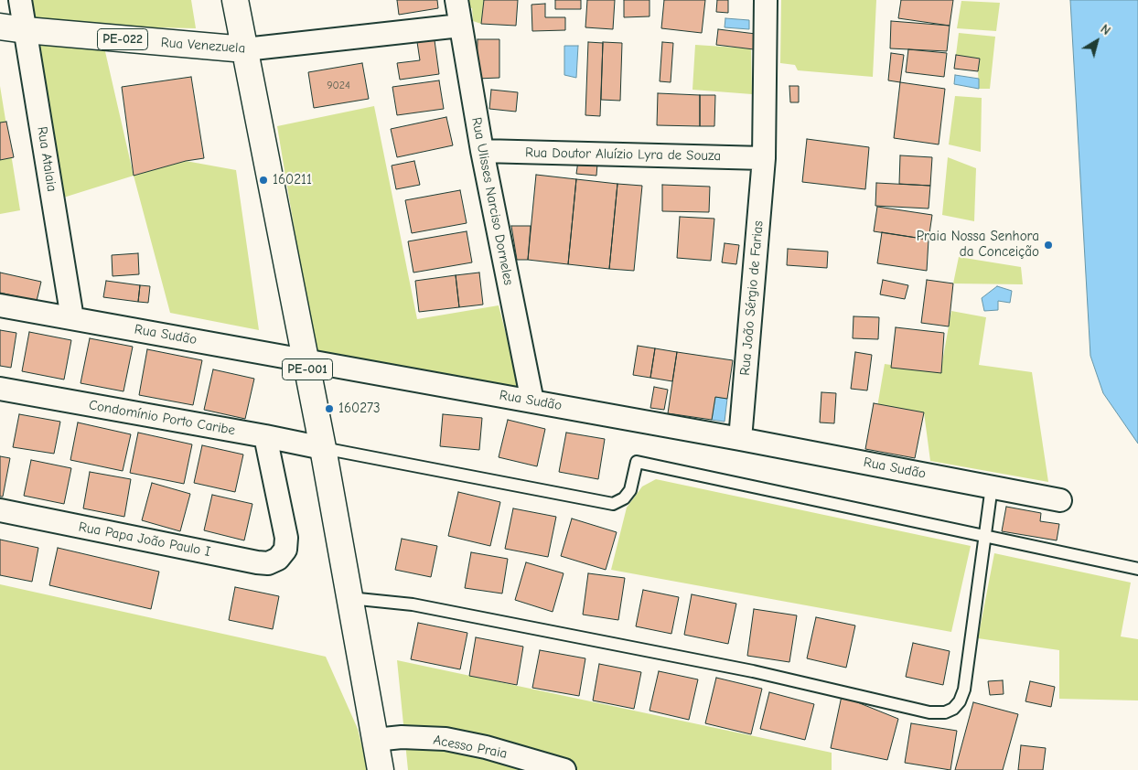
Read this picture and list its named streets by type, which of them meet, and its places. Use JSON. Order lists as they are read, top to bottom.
{
  "streets": {
    "main road": ["PE-022", "Rua Venezuela", "PE-001"],
    "street": [
      "Rua Doutor Aluízio Lyra de Souza",
      "Rua Atalaia",
      "Rua Ulisses Narciso Dorneles",
      "Rua João Sérgio de Farias",
      "Rua Sudão",
      "Condomínio Porto Caribe",
      "Rua Papa João Paulo I",
      "Acesso Praia"
    ]
  },
  "crossings": [
    ["Rua Venezuela", "Rua Atalaia"],
    ["Rua Venezuela", "Rua Ulisses Narciso Dorneles"],
    ["Rua Venezuela", "PE-001"],
    ["Rua Doutor Aluízio Lyra de Souza", "Rua Ulisses Narciso Dorneles"],
    ["Rua Doutor Aluízio Lyra de Souza", "Rua João Sérgio de Farias"],
    ["Rua Atalaia", "Rua Sudão"],
    ["Rua Ulisses Narciso Dorneles", "Rua Sudão"],
    ["Rua João Sérgio de Farias", "Rua Sudão"],
    ["Rua Sudão", "PE-001"],
    ["PE-001", "Condomínio Porto Caribe"],
    ["PE-001", "Acesso Praia"],
    ["Condomínio Porto Caribe", "Rua Papa João Paulo I"]
  ],
  "places": ["160211", "Praia Nossa Senhora da Conceição", "160273"],
  "house_numbers": ["9024"],
  "north": "top right"
}
